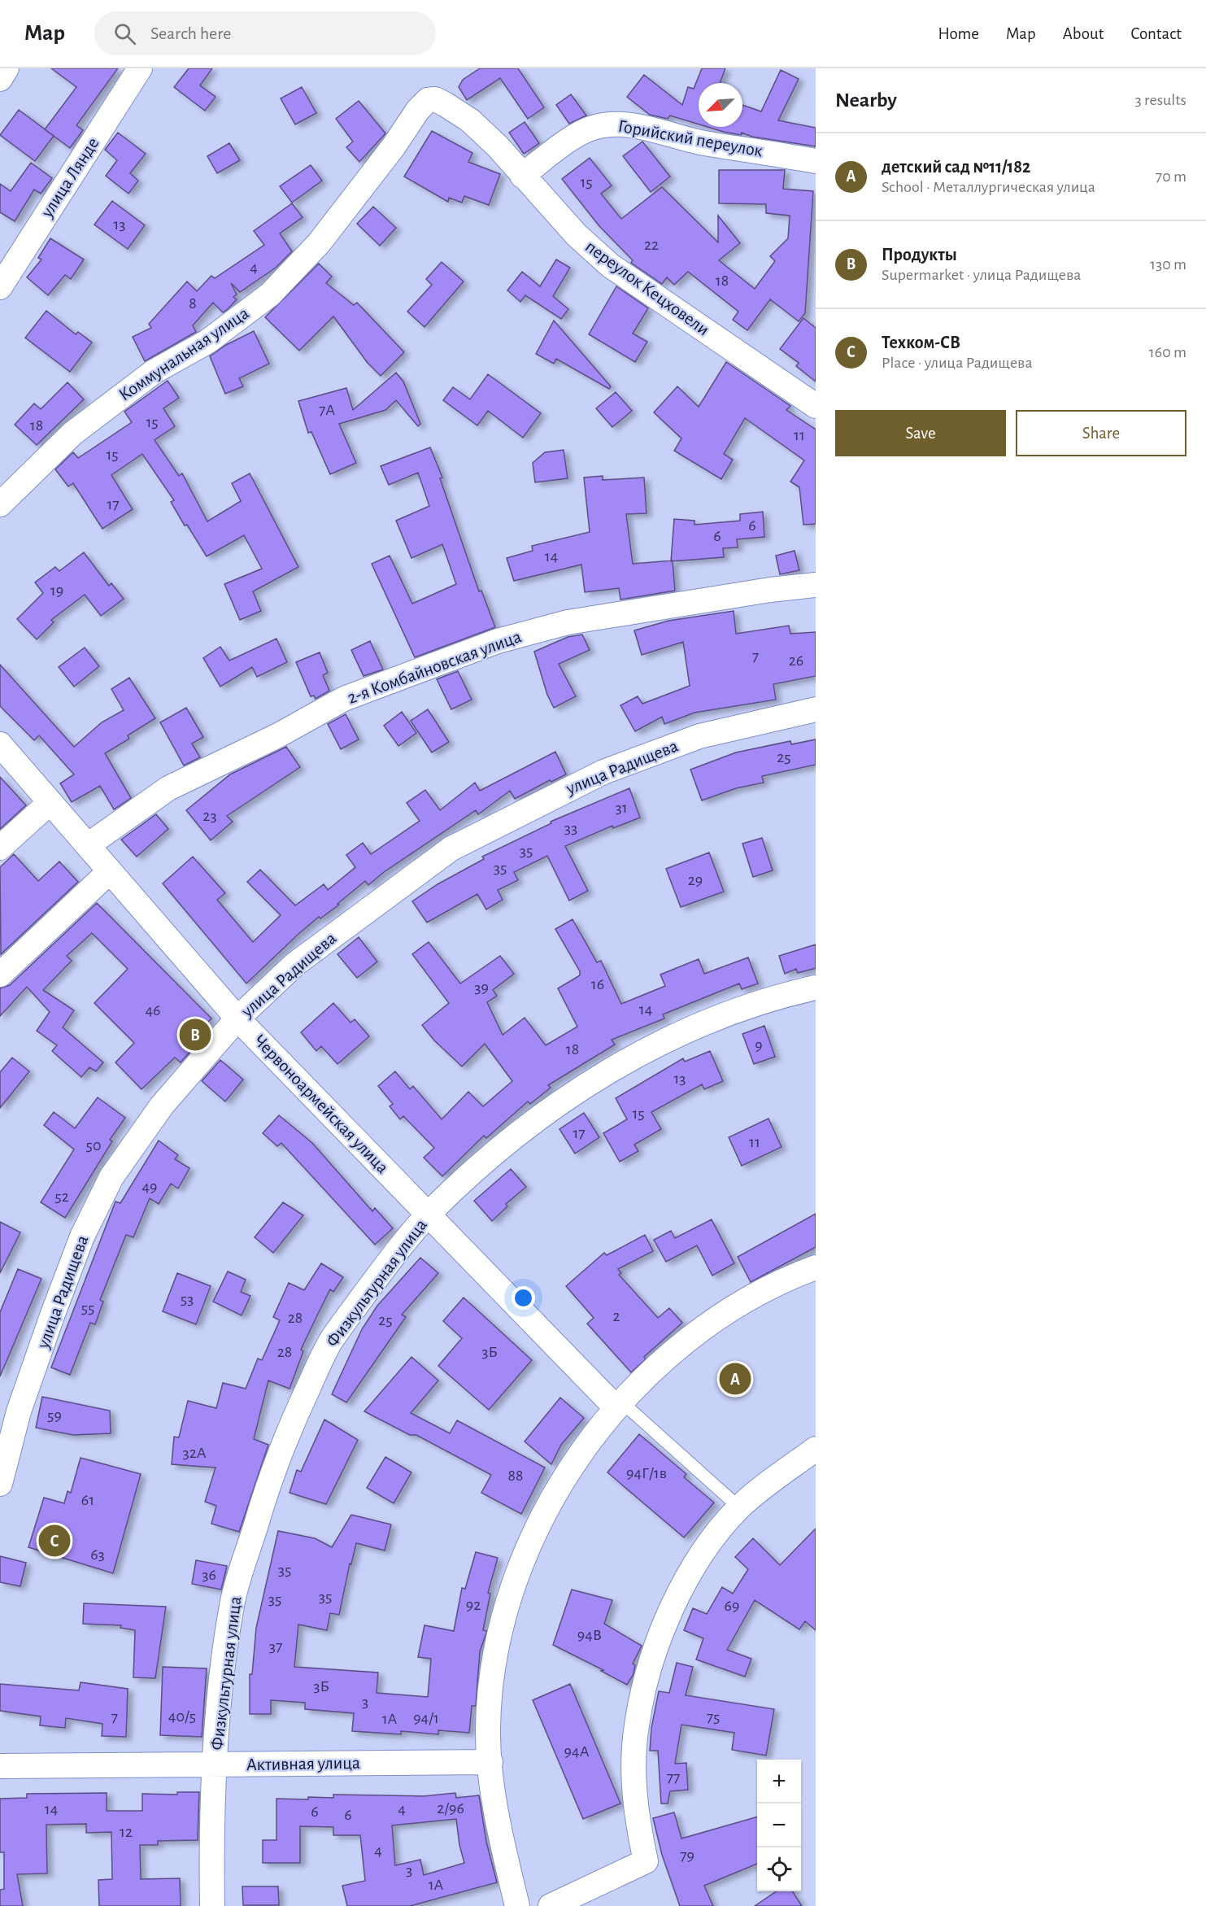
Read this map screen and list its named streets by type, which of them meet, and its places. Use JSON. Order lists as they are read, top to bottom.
{
  "streets": {
    "street": [
      "Горийский переулок",
      "улица Лянде",
      "переулок Кецховели",
      "Коммунальная улица",
      "2-я Комбайновская улица",
      "улица Радищева",
      "Червоноармейская улица",
      "Физкультурная улица",
      "Активная улица"
    ]
  },
  "crossings": [
    ["Горийский переулок", "переулок Кецховели"],
    ["переулок Кецховели", "Коммунальная улица"],
    ["2-я Комбайновская улица", "Червоноармейская улица"],
    ["улица Радищева", "Червоноармейская улица"],
    ["Червоноармейская улица", "Физкультурная улица"],
    ["Физкультурная улица", "Активная улица"]
  ],
  "house_numbers": [
    "15",
    "13",
    "22",
    "4",
    "18",
    "8",
    "7А",
    "15",
    "18",
    "11",
    "15",
    "17",
    "6",
    "6",
    "14",
    "19",
    "7",
    "26",
    "25",
    "31",
    "23",
    "33",
    "35",
    "35",
    "29",
    "16",
    "39",
    "14",
    "46",
    "9",
    "18",
    "13",
    "15",
    "17",
    "11",
    "50",
    "49",
    "52",
    "53",
    "55",
    "2",
    "28",
    "25",
    "28",
    "3Б",
    "59",
    "32А",
    "94Г/1в",
    "88",
    "61",
    "63",
    "35",
    "36",
    "35",
    "35",
    "92",
    "69",
    "94В",
    "37",
    "3Б",
    "3",
    "40/5",
    "7",
    "75",
    "94/1",
    "1А",
    "94А",
    "77",
    "2/96",
    "14",
    "4",
    "6",
    "6",
    "12",
    "4",
    "79",
    "3",
    "1А"
  ],
  "north": "bottom left",
  "page": {
    "header": "Map",
    "search": "Search here",
    "nav": [
      "Home",
      "Map",
      "About",
      "Contact"
    ],
    "heading": ["Nearby", "3 results"],
    "list": [
      {
        "mark": "A",
        "name": "детский сад №11/182",
        "note": "School · Металлургическая улица",
        "value": "70 m"
      },
      {
        "mark": "B",
        "name": "Продукты",
        "note": "Supermarket · улица Радищева",
        "value": "130 m"
      },
      {
        "mark": "C",
        "name": "Техком-СВ",
        "note": "Place · улица Радищева",
        "value": "160 m"
      }
    ],
    "buttons": ["Save", "Share"],
    "pins": ["B", "A", "C"],
    "map_buttons": ["+", "−"]
  }
}
